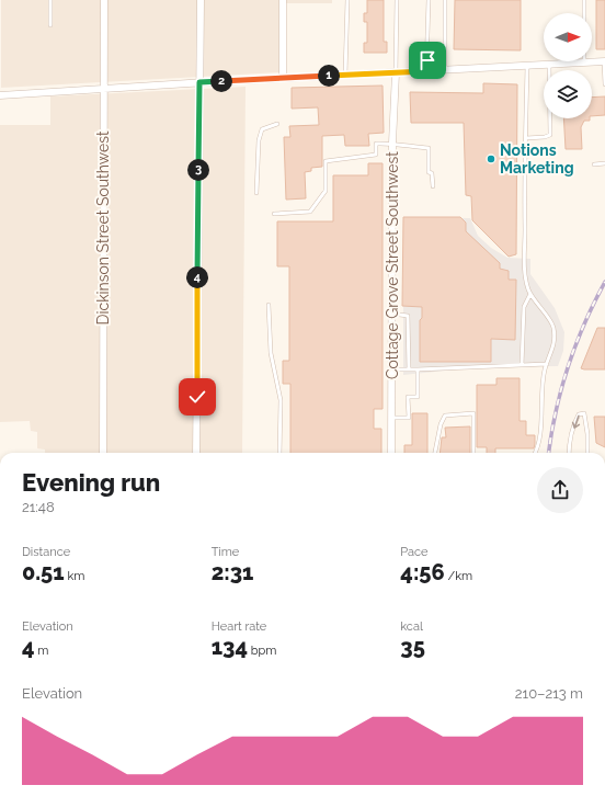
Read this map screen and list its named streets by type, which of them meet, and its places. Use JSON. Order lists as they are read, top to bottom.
{
  "streets": {
    "street": ["Dickinson Street Southwest", "Cottage Grove Street Southwest"]
  },
  "places": ["Notions Marketing"],
  "north": "right",
  "page": {
    "pins": [
      "1",
      "2",
      "3",
      "4"
    ],
    "heading": ["Evening run", "21:48"],
    "stats": [
      ["Distance", "0.51 km"],
      ["Time", "2:31"],
      ["Pace", "4:56 /km"],
      ["Elevation", "4 m"],
      ["Heart rate", "134 bpm"],
      ["kcal", "35"]
    ],
    "chart": ["Elevation", "210–213 m"]
  }
}
